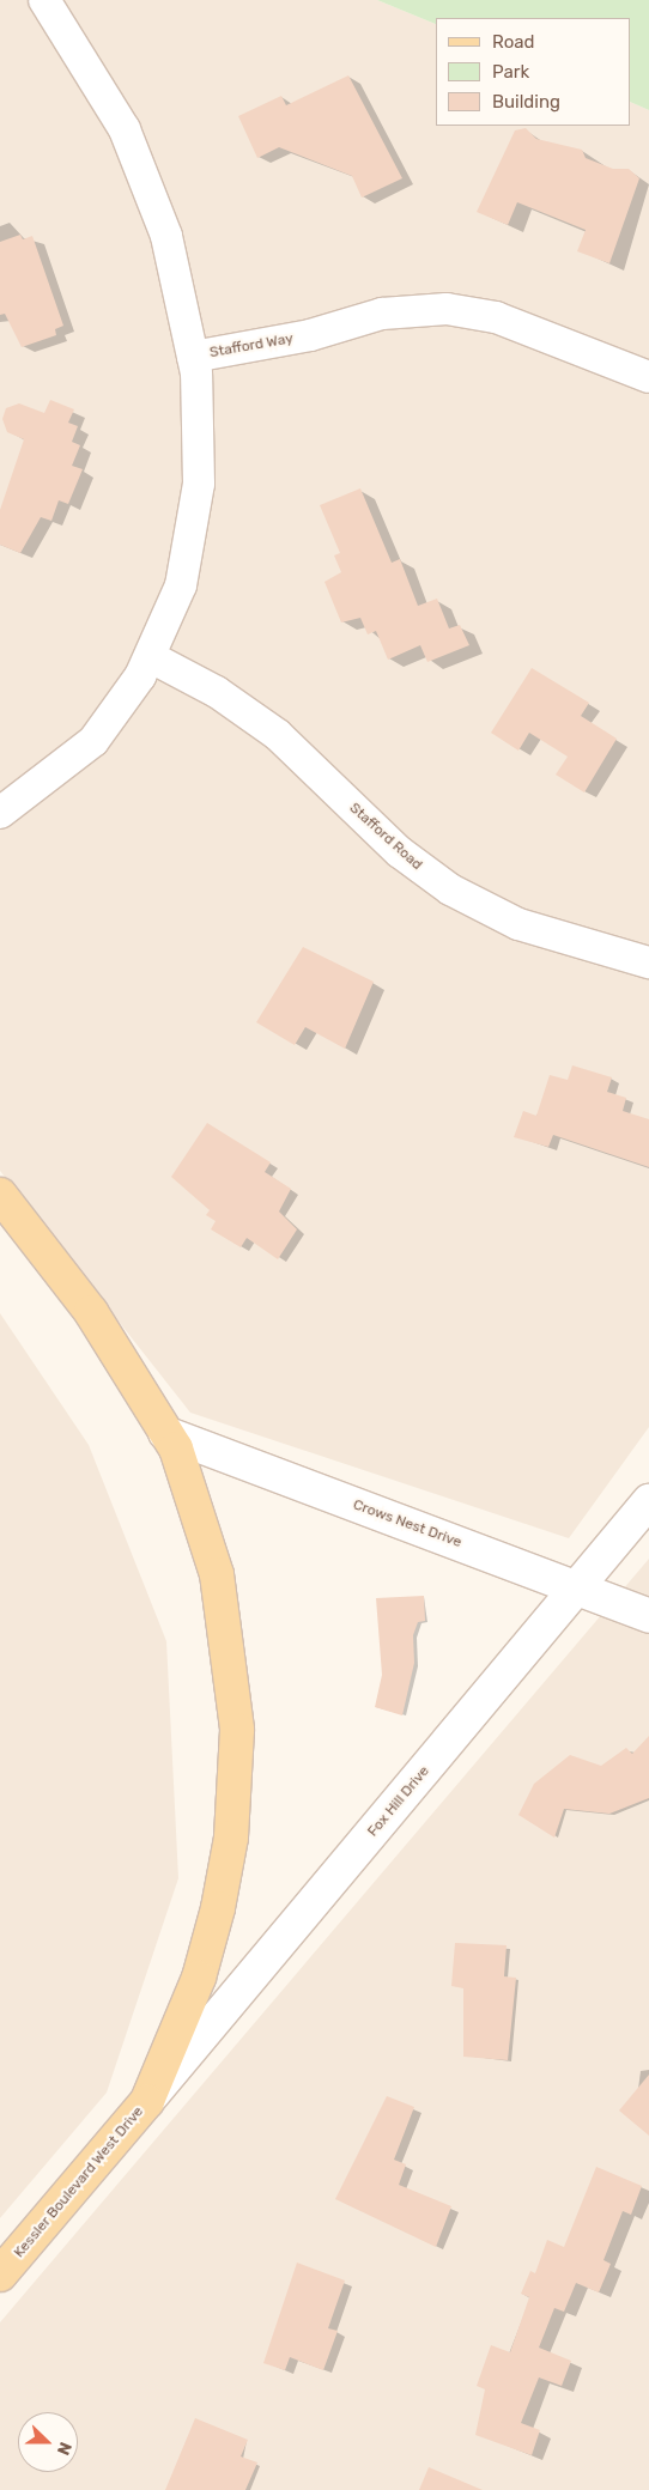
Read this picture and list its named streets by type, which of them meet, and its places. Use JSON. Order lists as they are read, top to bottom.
{
  "streets": {
    "main road": ["Kessler Boulevard West Drive"],
    "street": [
      "Stafford Way",
      "Stafford Road",
      "Crows Nest Drive",
      "Fox Hill Drive"
    ]
  },
  "crossings": [
    ["Crows Nest Drive", "Fox Hill Drive"],
    ["Crows Nest Drive", "Kessler Boulevard West Drive"],
    ["Fox Hill Drive", "Kessler Boulevard West Drive"]
  ],
  "legend": ["Road", "Park", "Building"],
  "north": "right"
}
